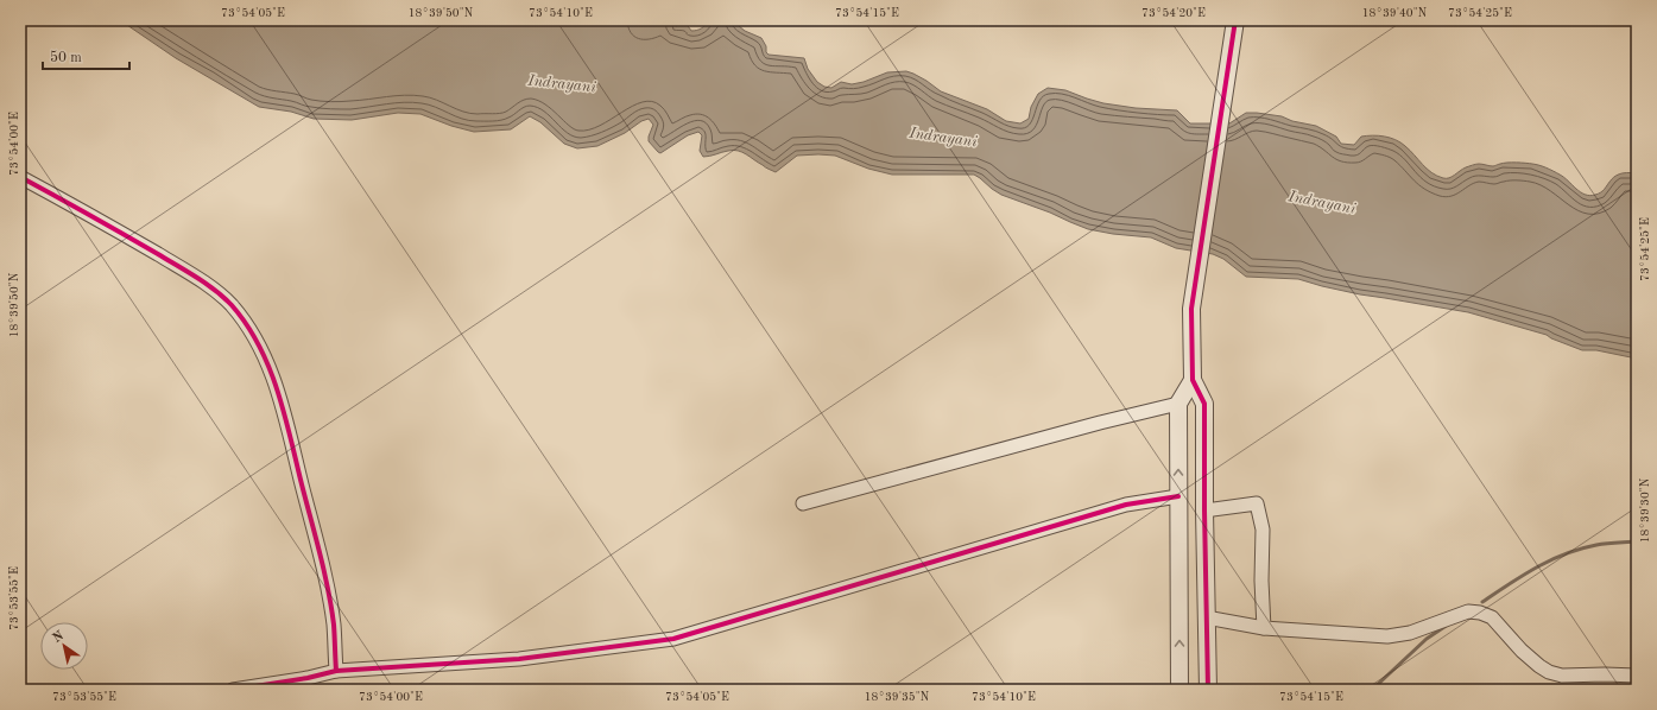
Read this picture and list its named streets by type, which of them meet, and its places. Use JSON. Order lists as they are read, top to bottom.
{
  "water": ["Indrayani"],
  "scale_bar": "50 m",
  "north": "top left",
  "coordinates": [
    "73°54'05\"E",
    "18°39'50\"N",
    "73°54'10\"E",
    "73°54'15\"E",
    "73°54'20\"E",
    "18°39'40\"N",
    "73°54'25\"E",
    "73°54'00\"E",
    "18°39'30\"N",
    "73°53'55\"E",
    "18°39'35\"N"
  ]
}
